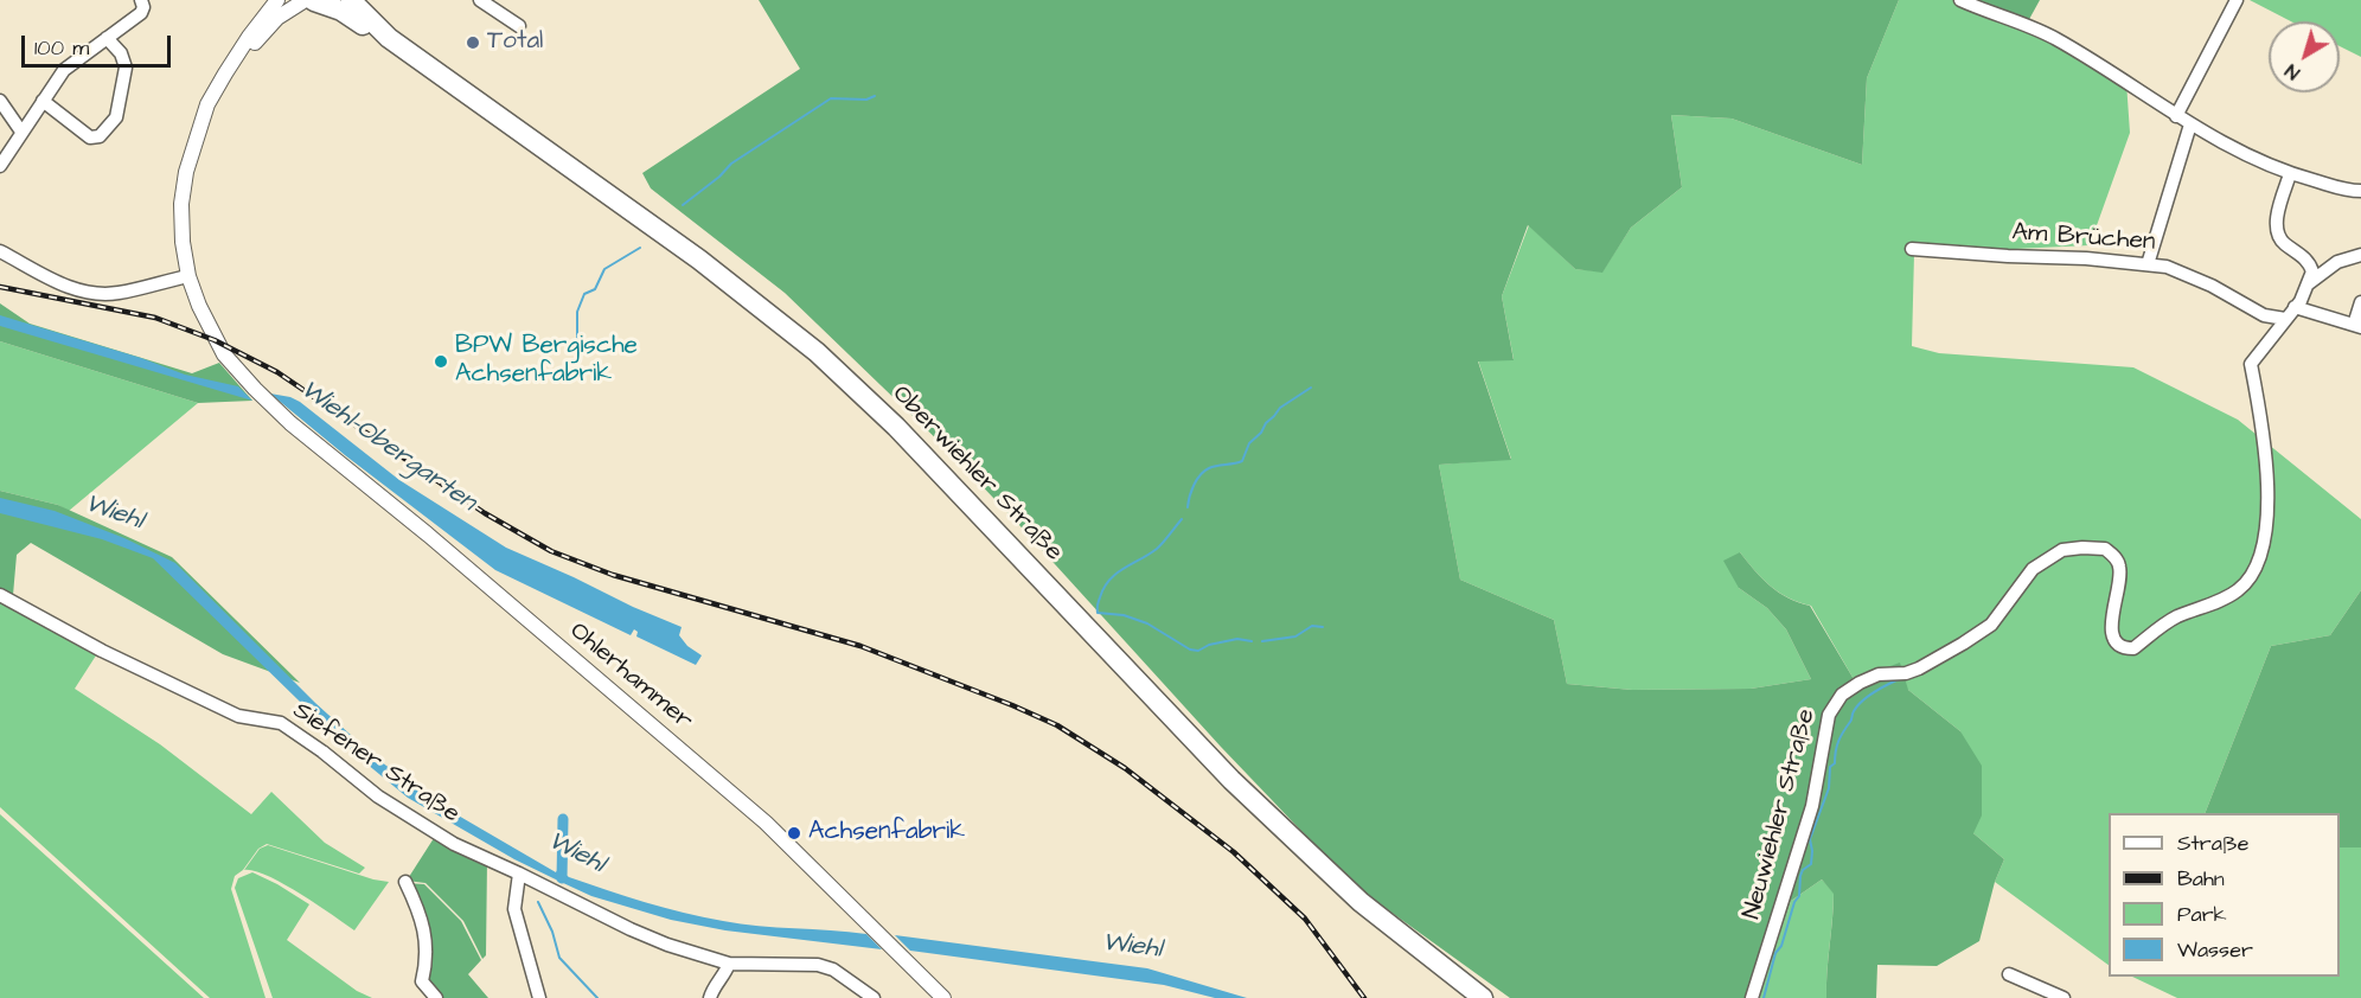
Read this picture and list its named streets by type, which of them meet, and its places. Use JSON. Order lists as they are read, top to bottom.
{
  "streets": {
    "main road": ["Oberwiehler Straße"],
    "street": [
      "Am Brüchen",
      "Ohlerhammer",
      "Siefener Straße",
      "Neuwiehler Straße"
    ]
  },
  "crossings": [
    ["Am Brüchen", "Neuwiehler Straße"]
  ],
  "water": ["Wiehl-Obergarten", "Wiehl"],
  "places": ["Total", "BPW Bergische Achsenfabrik", "Achsenfabrik"],
  "legend": [
    "Straße",
    "Bahn",
    "Park",
    "Wasser"
  ],
  "scale_bar": "100 m",
  "north": "bottom left"
}
